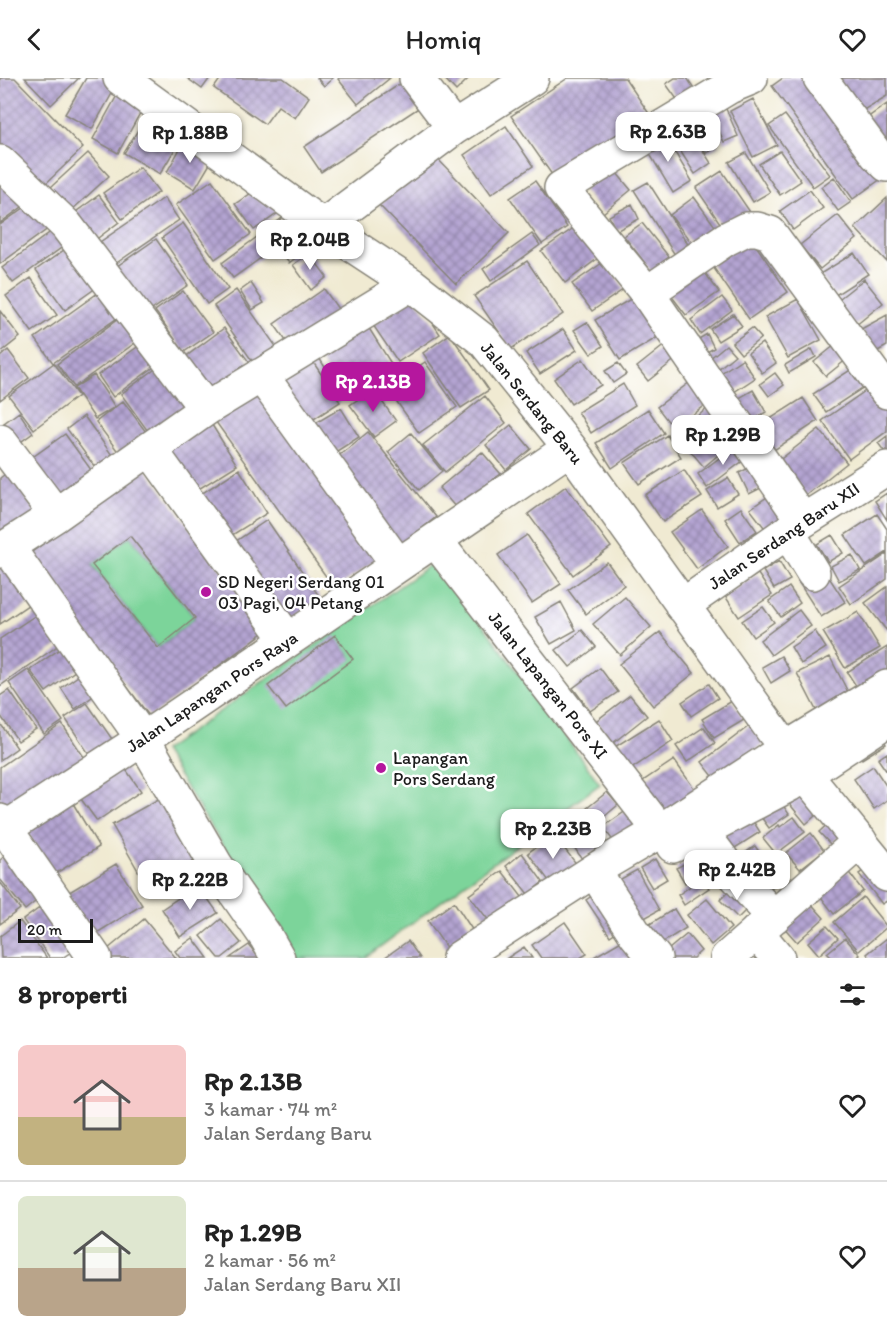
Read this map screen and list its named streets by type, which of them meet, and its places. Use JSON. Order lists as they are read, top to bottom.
{
  "streets": {
    "street": [
      "Jalan Serdang Baru",
      "Jalan Serdang Baru XII",
      "Jalan Lapangan Pors XI",
      "Jalan Lapangan Pors Raya"
    ]
  },
  "crossings": [
    ["Jalan Serdang Baru", "Jalan Serdang Baru XII"],
    ["Jalan Serdang Baru", "Jalan Lapangan Pors Raya"],
    ["Jalan Lapangan Pors XI", "Jalan Lapangan Pors Raya"]
  ],
  "places": ["SD Negeri Serdang 01 03 Pagi, 04 Petang", "Lapangan Pors Serdang"],
  "scale_bar": "20 m",
  "page": {
    "header": "Homiq",
    "price": [
      "Rp 2.63B",
      "Rp 1.88B",
      "Rp 2.04B",
      "Rp 2.13B",
      "Rp 1.29B",
      "Rp 2.23B",
      "Rp 2.42B",
      "Rp 2.22B"
    ],
    "scale": "20 m",
    "heading": "8 properti",
    "list": [
      {
        "name": "Rp 2.13B",
        "note": "3 kamar · 74 m² · Jalan Serdang Baru"
      },
      {
        "name": "Rp 1.29B",
        "note": "2 kamar · 56 m² · Jalan Serdang Baru XII"
      }
    ]
  }
}
